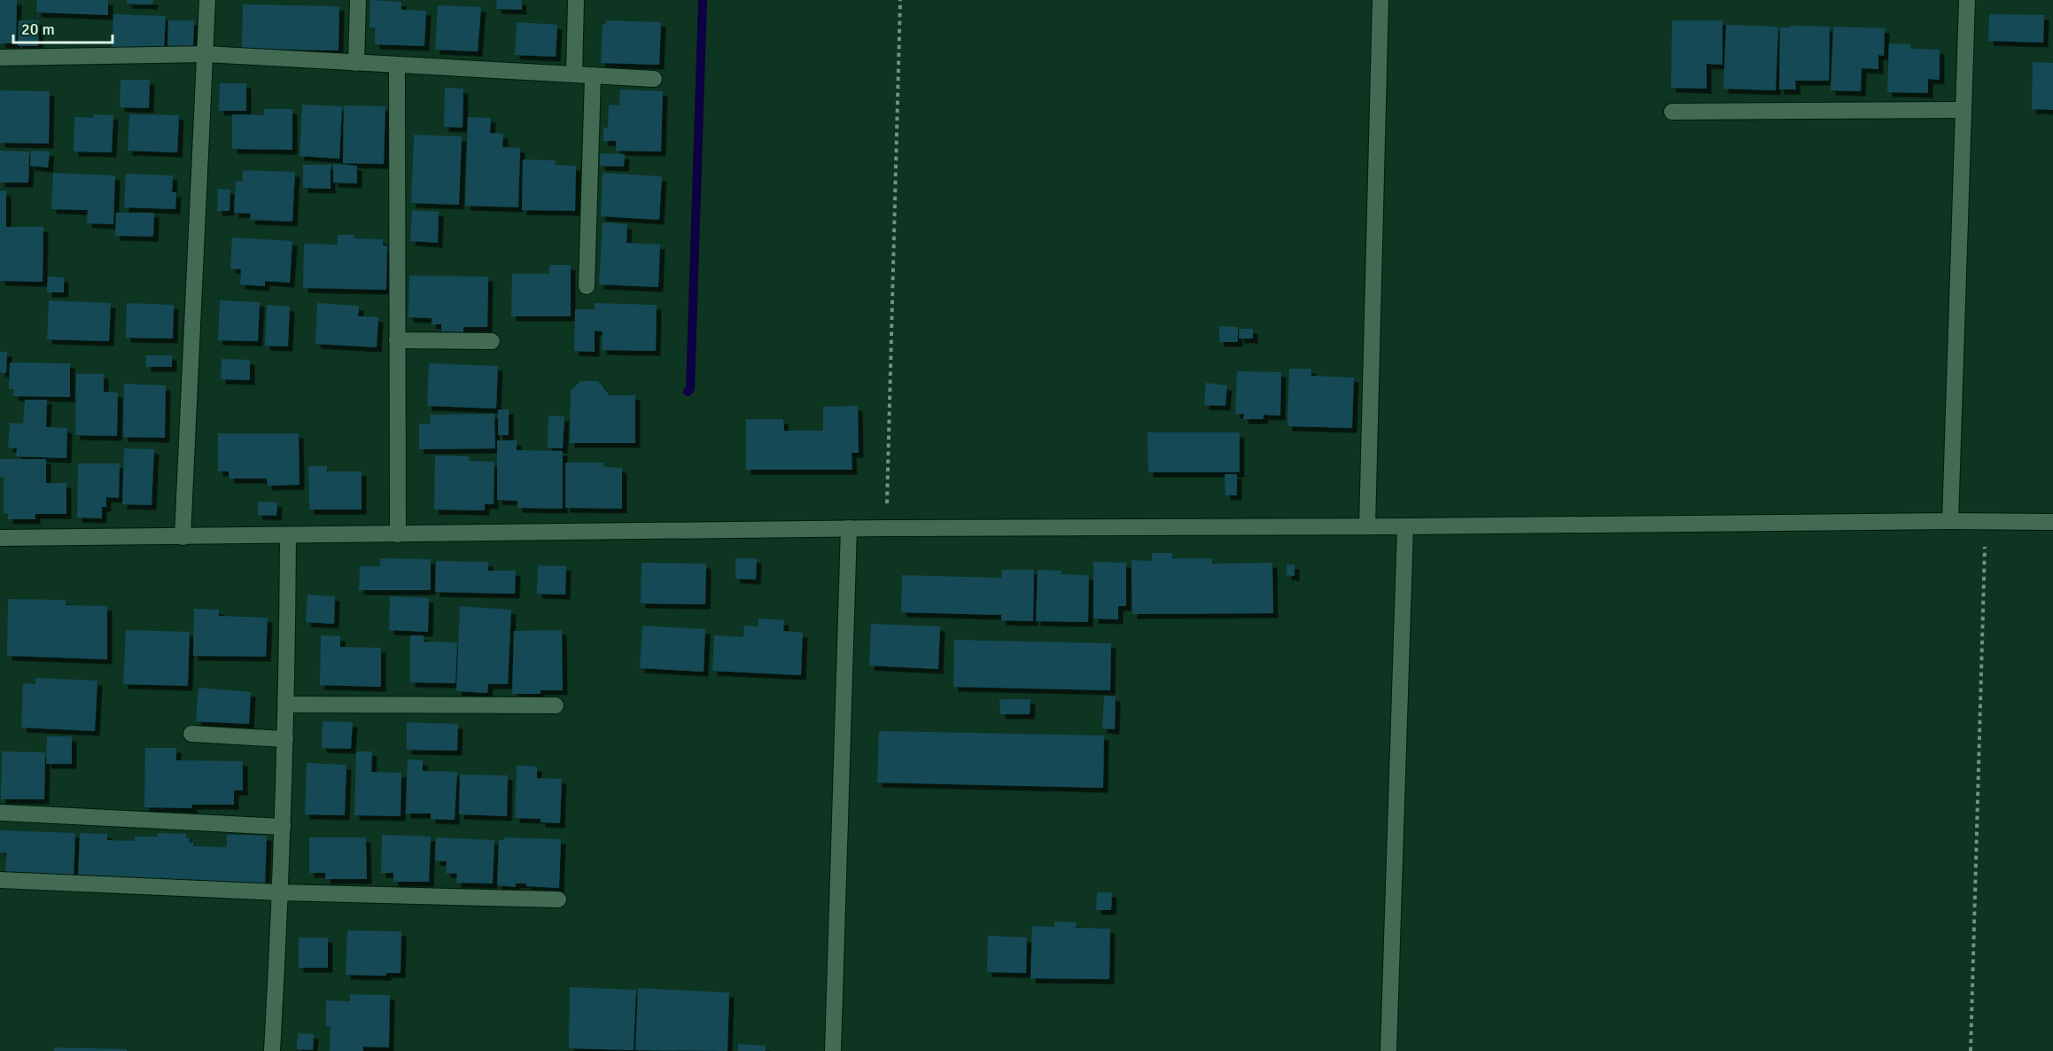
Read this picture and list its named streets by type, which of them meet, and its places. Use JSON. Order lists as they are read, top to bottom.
{
  "scale_bar": "20 m"
}
